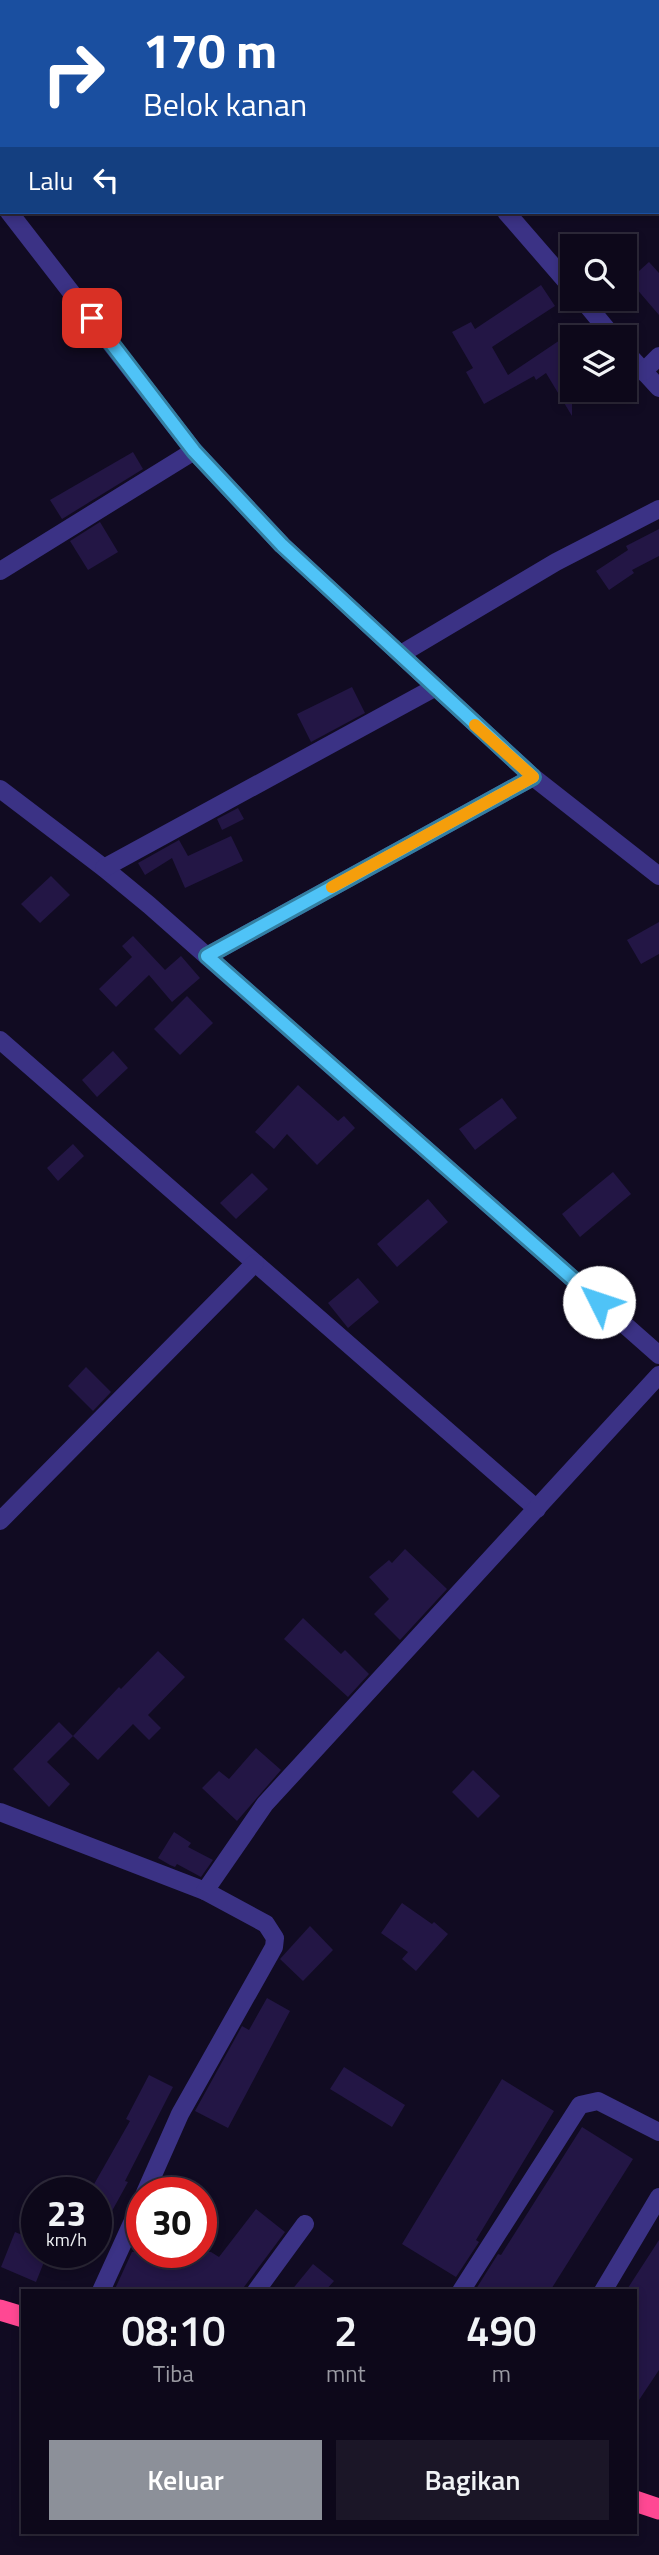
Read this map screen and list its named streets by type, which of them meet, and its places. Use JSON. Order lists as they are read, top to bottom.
{
  "page": {
    "turn": ["170 m", "Belok kanan"],
    "then": "Lalu",
    "speed": "23 km/h",
    "limit": "30",
    "eta": [
      "08:10",
      "Tiba",
      "2",
      "mnt",
      "490",
      "m"
    ],
    "buttons": ["Keluar", "Bagikan"]
  }
}
